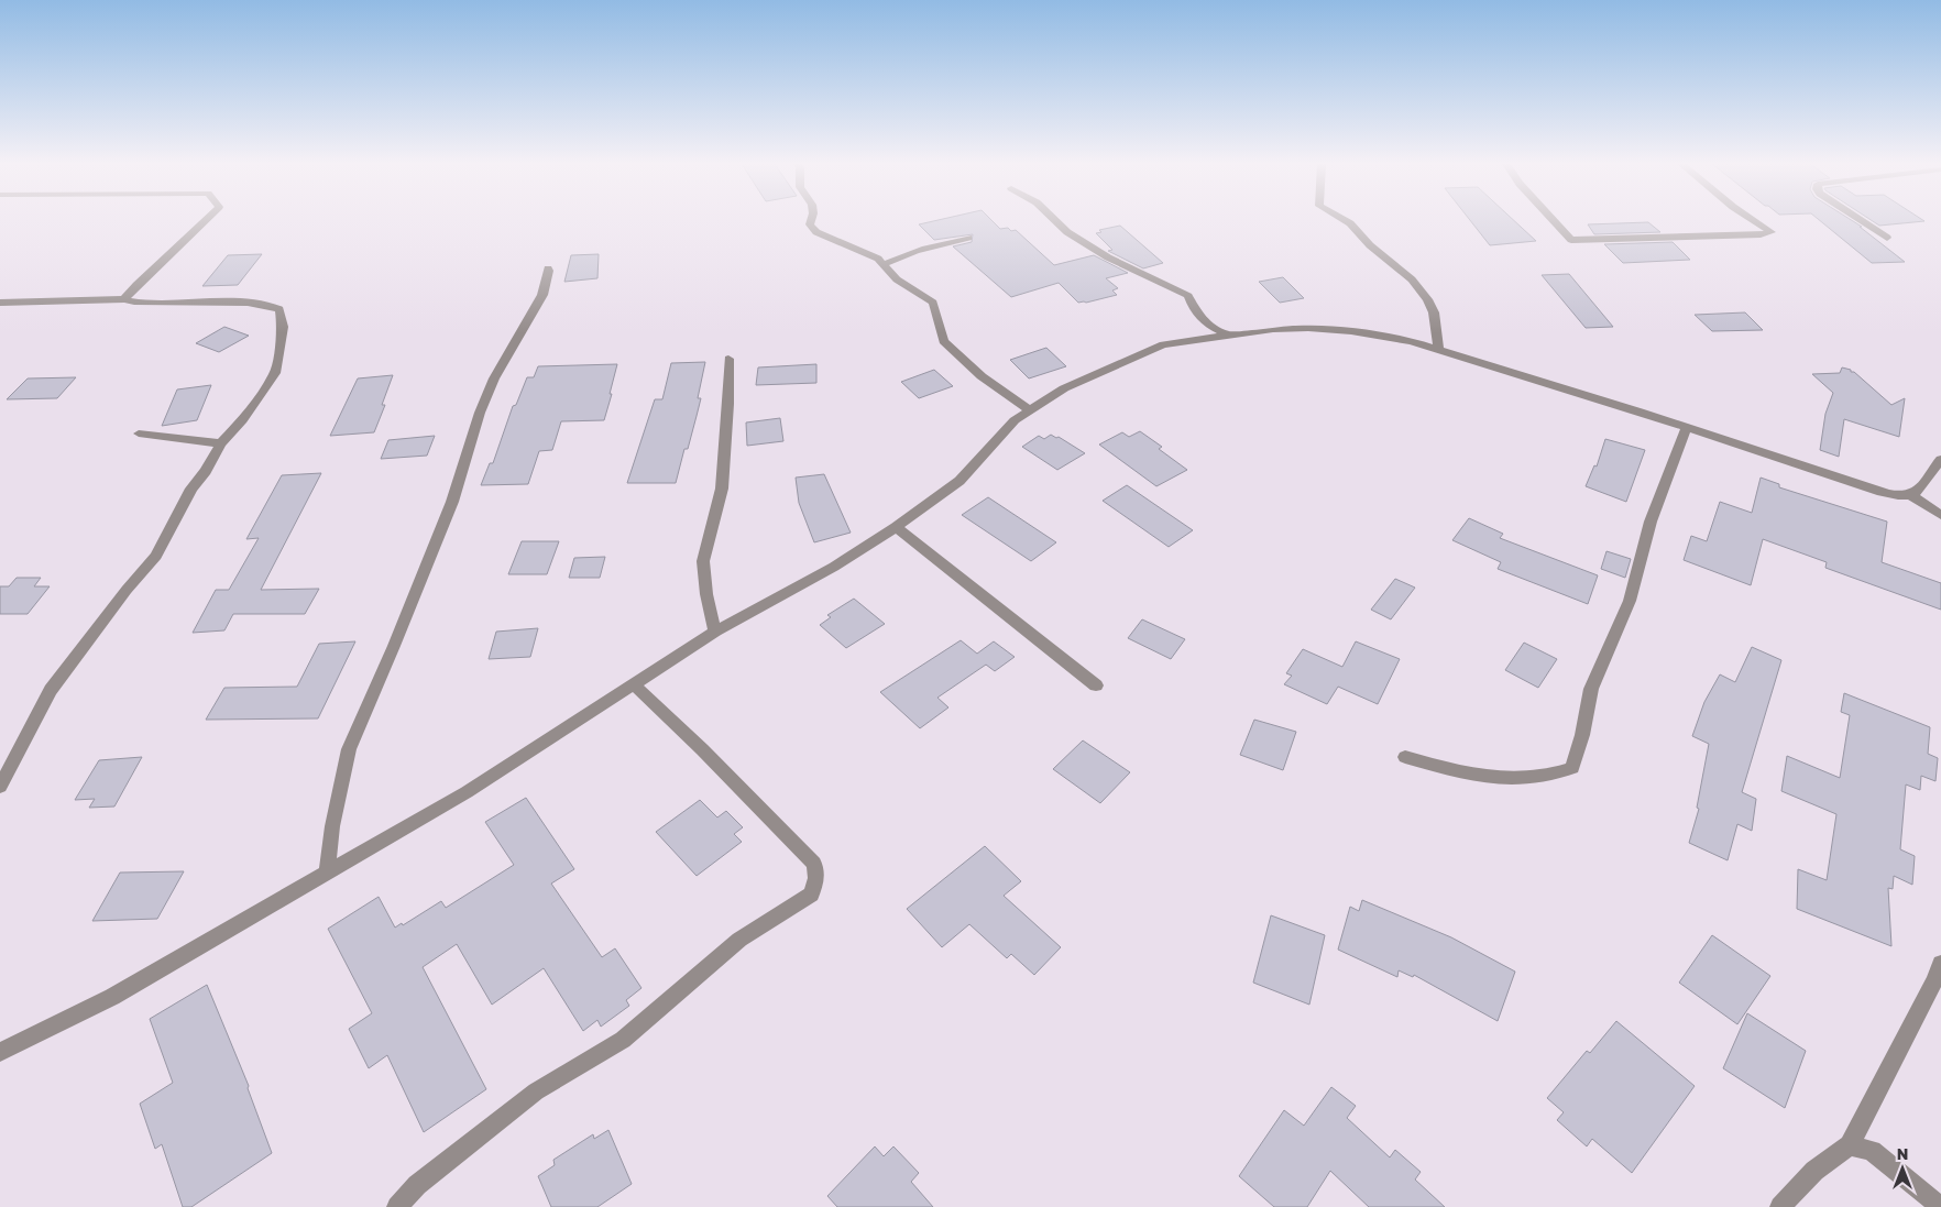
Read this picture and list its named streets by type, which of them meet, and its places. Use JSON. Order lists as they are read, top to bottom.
{
  "north": "top"
}
